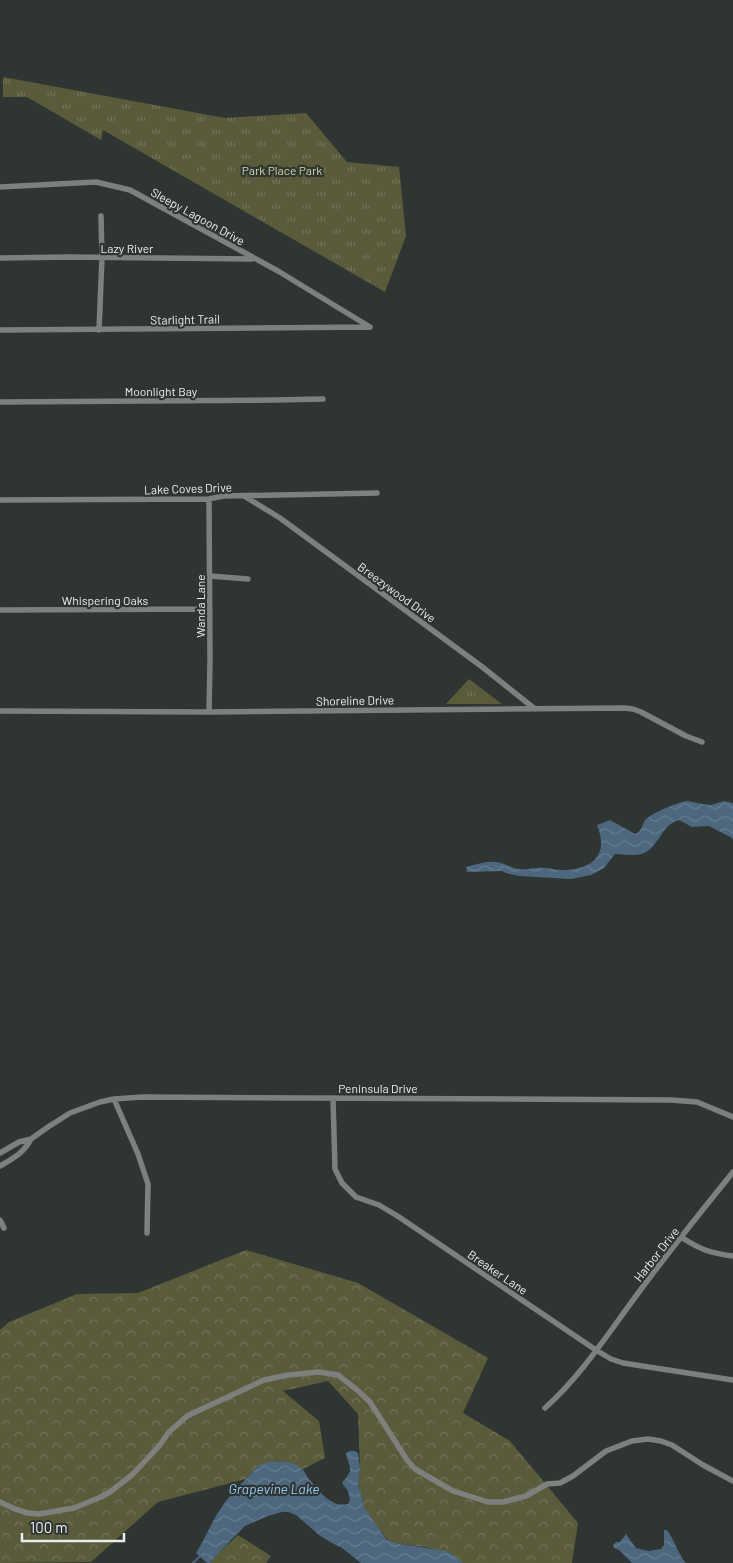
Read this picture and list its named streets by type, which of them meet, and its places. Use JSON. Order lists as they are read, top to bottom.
{
  "streets": {
    "street": [
      "Sleepy Lagoon Drive",
      "Lazy River",
      "Starlight Trail",
      "Moonlight Bay",
      "Lake Coves Drive",
      "Breezywood Drive",
      "Whispering Oaks",
      "Wanda Lane",
      "Shoreline Drive",
      "Peninsula Drive",
      "Harbor Drive",
      "Breaker Lane"
    ]
  },
  "crossings": [
    ["Sleepy Lagoon Drive", "Lazy River"],
    ["Sleepy Lagoon Drive", "Starlight Trail"],
    ["Lake Coves Drive", "Breezywood Drive"],
    ["Lake Coves Drive", "Wanda Lane"],
    ["Breezywood Drive", "Shoreline Drive"],
    ["Whispering Oaks", "Wanda Lane"],
    ["Wanda Lane", "Shoreline Drive"],
    ["Peninsula Drive", "Breaker Lane"],
    ["Harbor Drive", "Breaker Lane"]
  ],
  "water": ["Grapevine Lake"],
  "parks": ["Park Place Park"],
  "scale_bar": "100 m"
}
